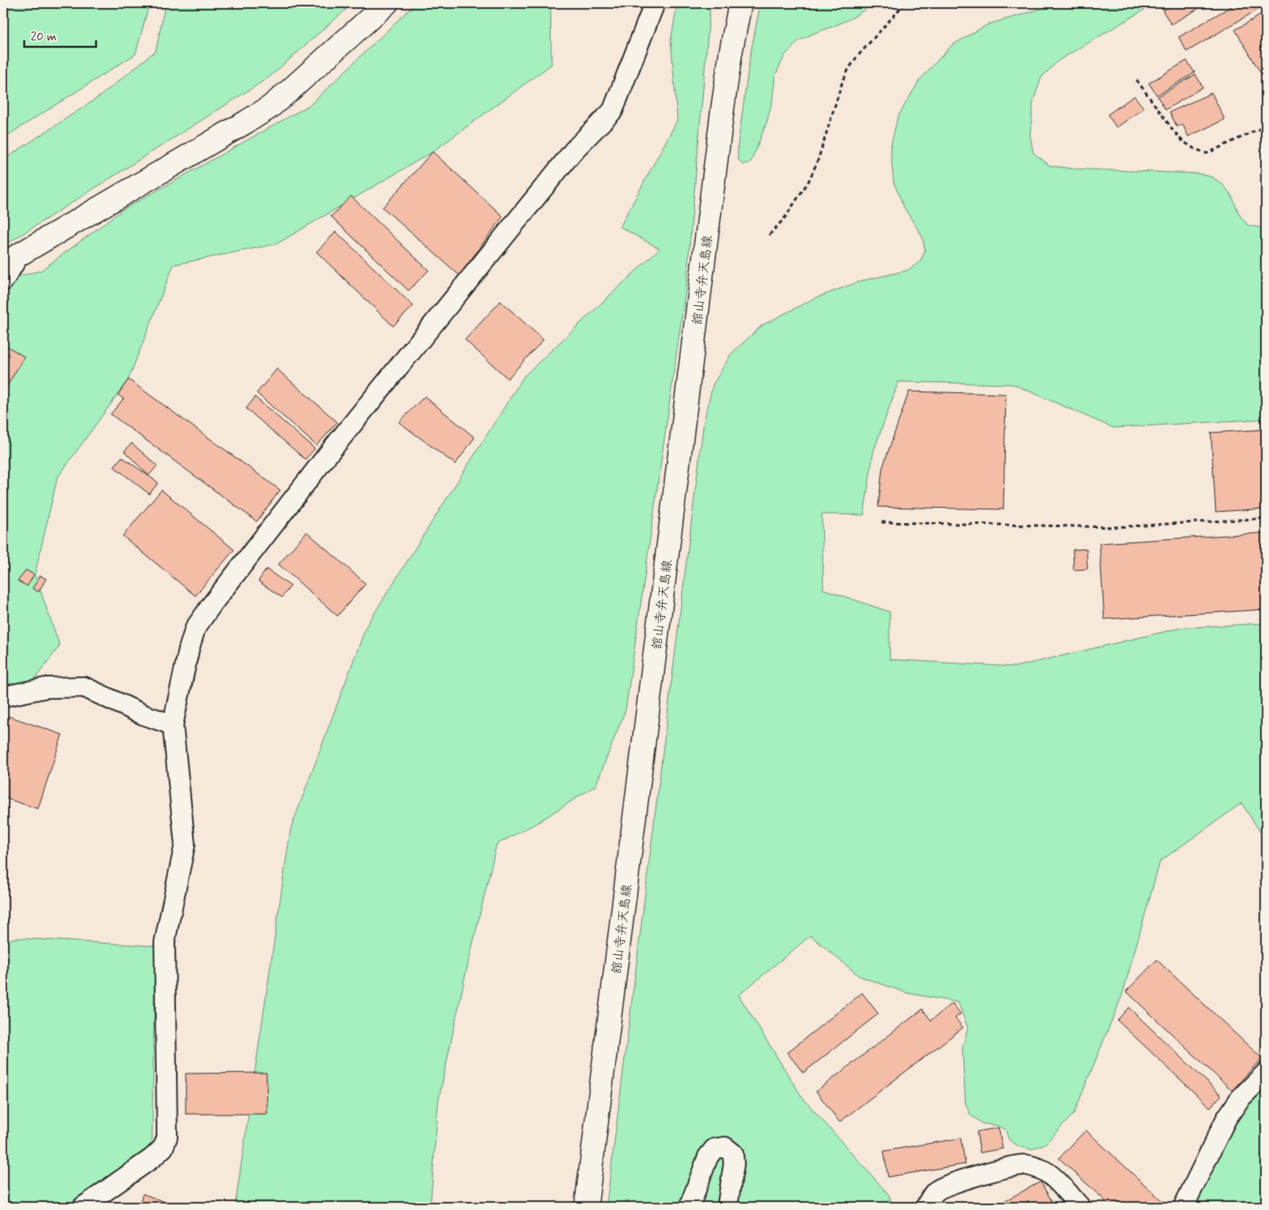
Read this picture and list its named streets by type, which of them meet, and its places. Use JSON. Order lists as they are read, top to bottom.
{
  "streets": {
    "main road": ["舘山寺弁天島線"]
  },
  "scale_bar": "20 m"
}
